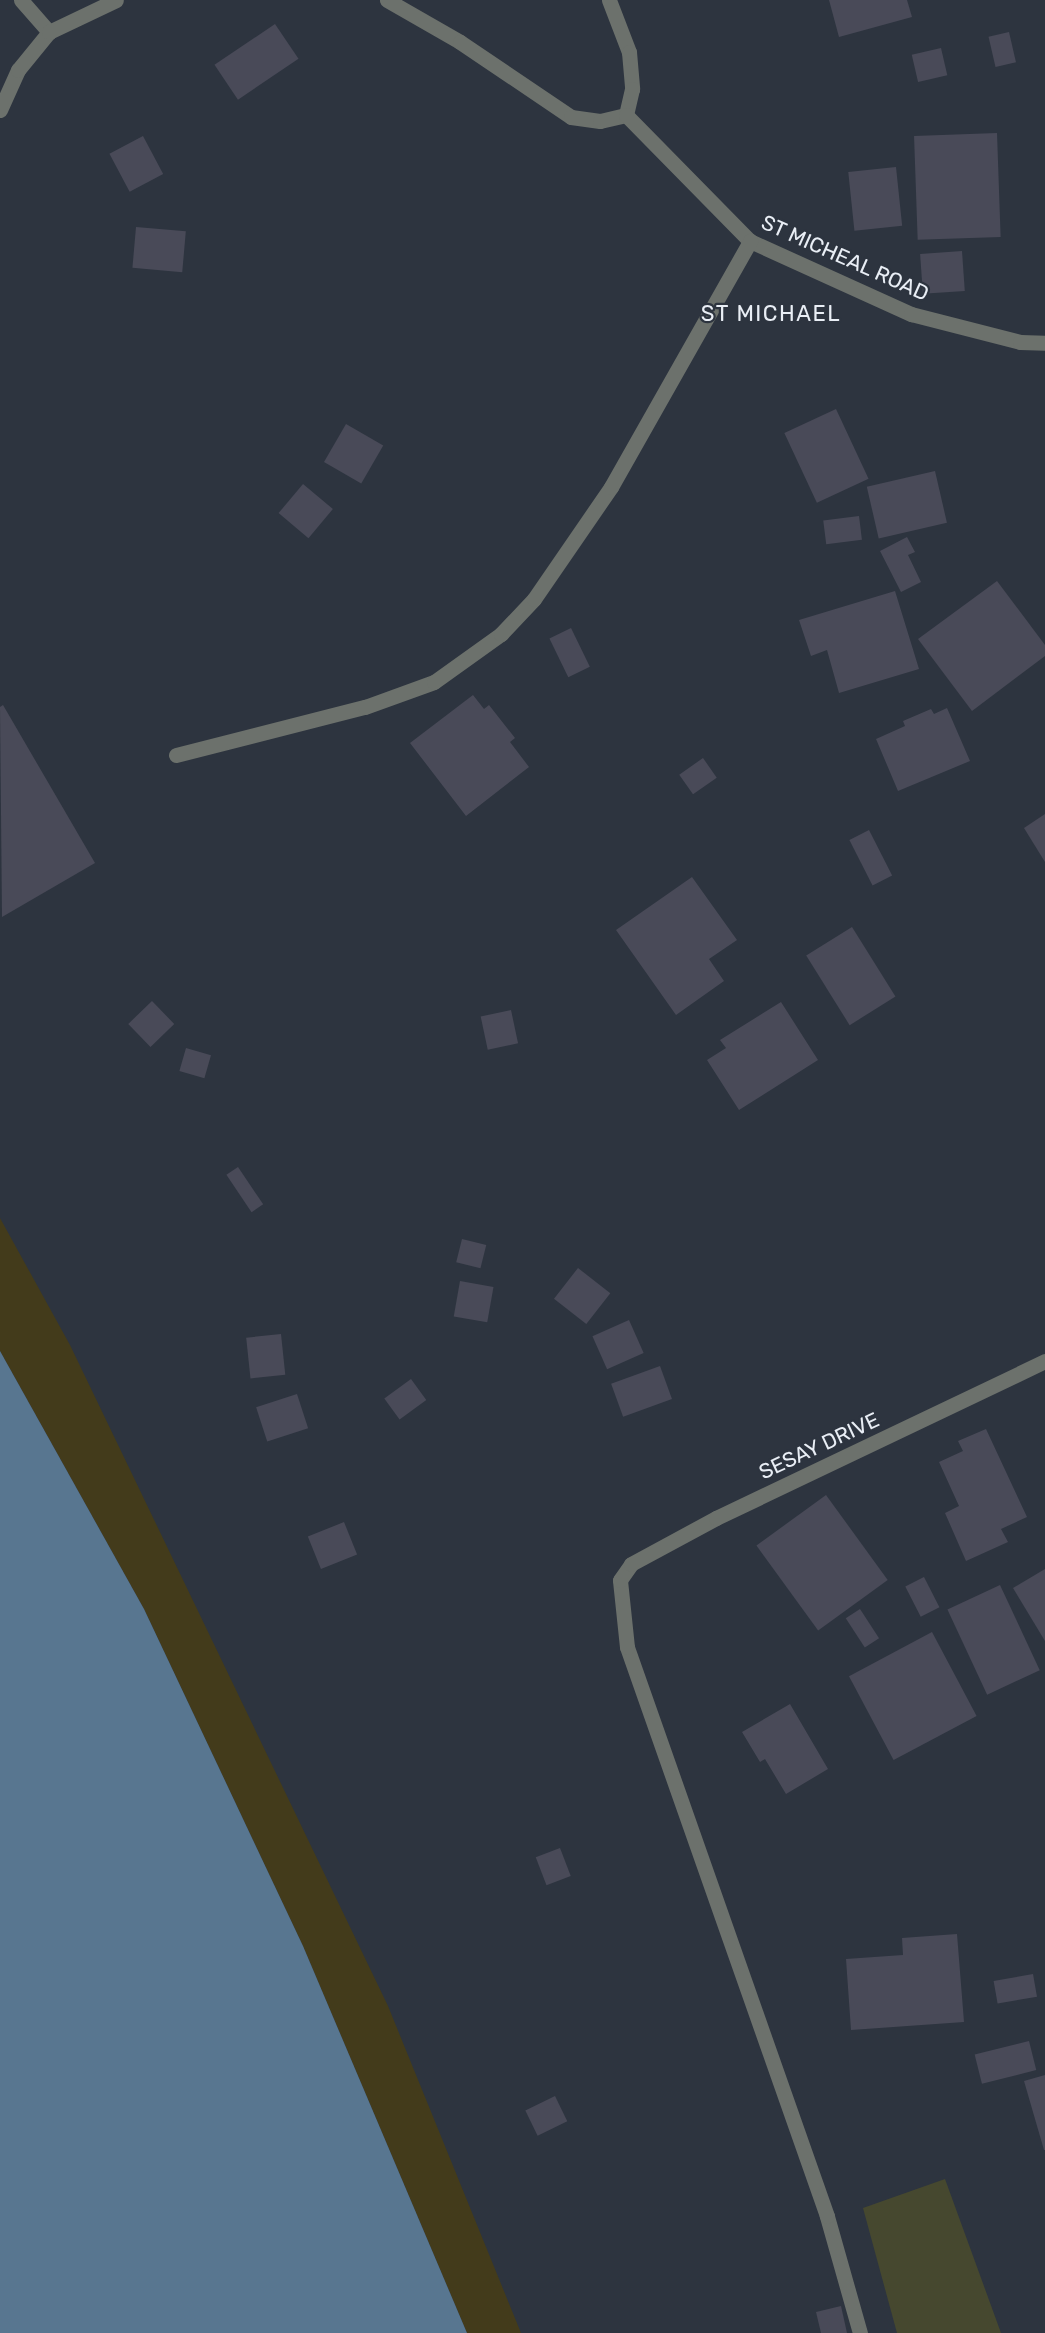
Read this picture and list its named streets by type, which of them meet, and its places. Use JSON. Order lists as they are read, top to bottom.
{
  "streets": {
    "street": ["ST MICHEAL ROAD", "SESAY DRIVE"]
  },
  "districts": ["ST MICHAEL"]
}
